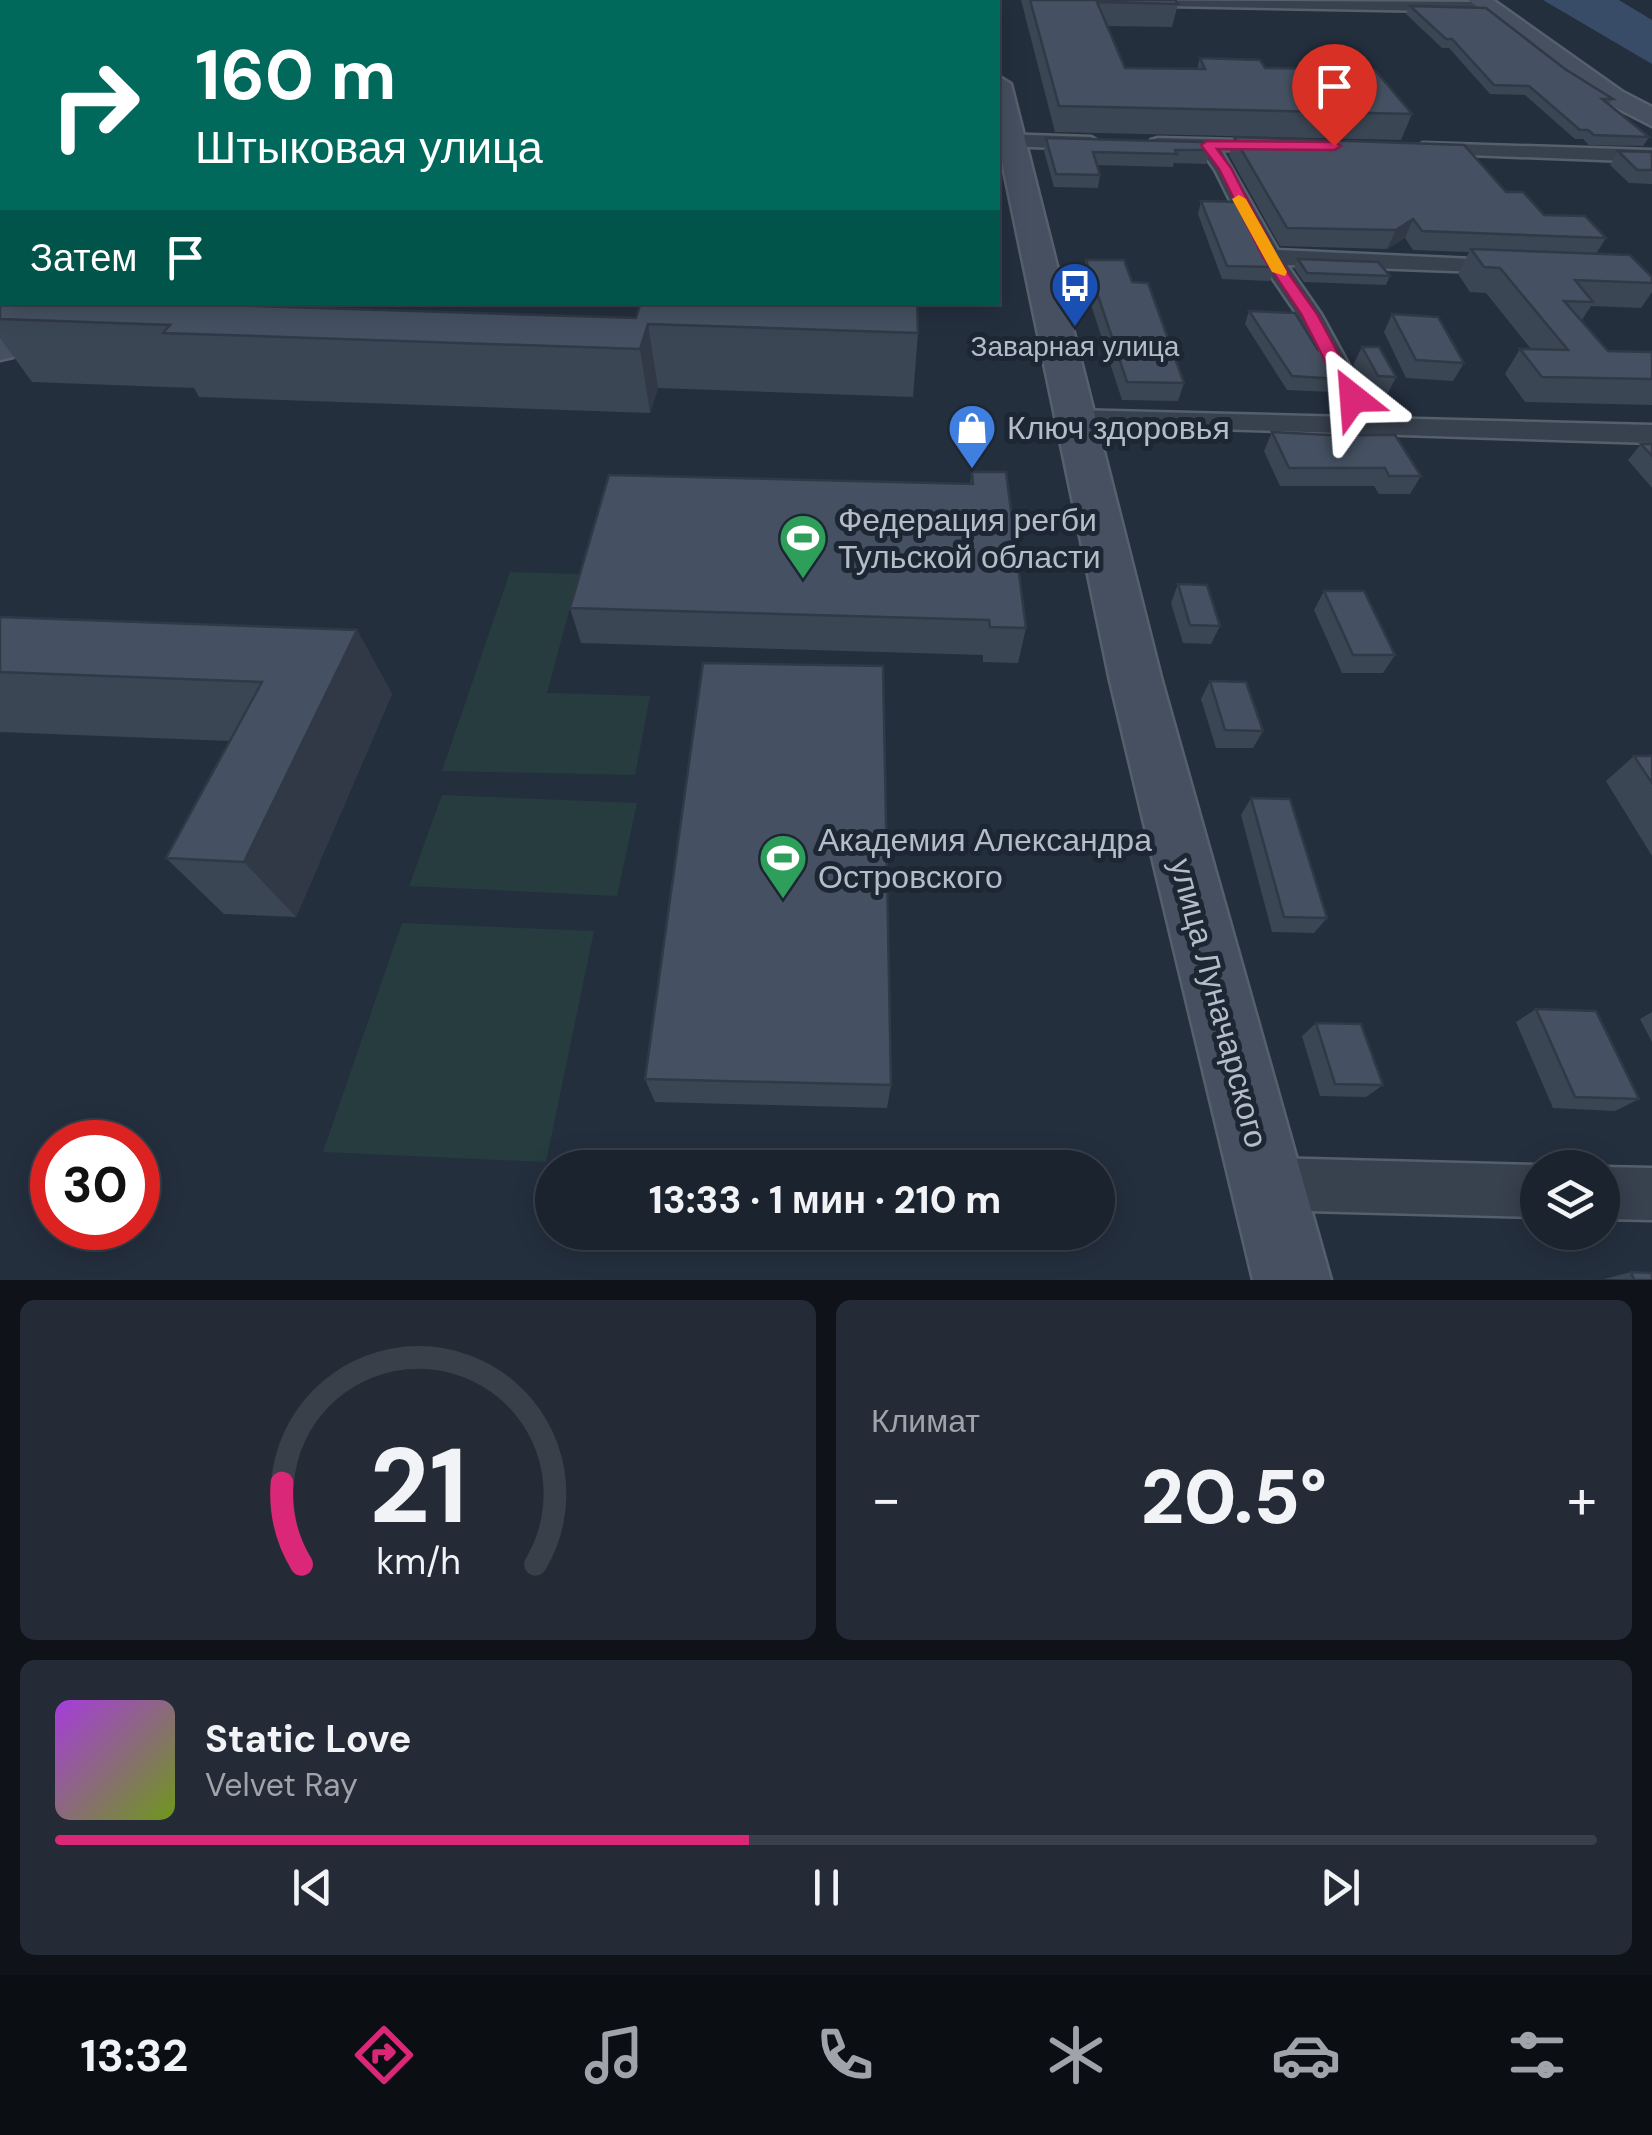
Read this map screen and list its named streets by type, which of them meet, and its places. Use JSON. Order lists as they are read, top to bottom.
{
  "streets": {
    "main road": ["улица Луначарского"]
  },
  "places": {
    "bus stop": ["Заварная улица"],
    "shop": ["Ключ здоровья"],
    "sports": ["Федерация регби Тульской области", "Академия Александра Островского"]
  },
  "page": {
    "turn": ["160 m", "Штыковая улица"],
    "then": "Затем",
    "limit": "30",
    "trip": "13:33 · 1 мин · 210 m",
    "tile": "Климат",
    "heat": ["−", "20.5°", "+"],
    "song": ["Static Love", "Velvet Ray"],
    "tabs": "13:32",
    "gauge": ["21", "km/h"]
  }
}
